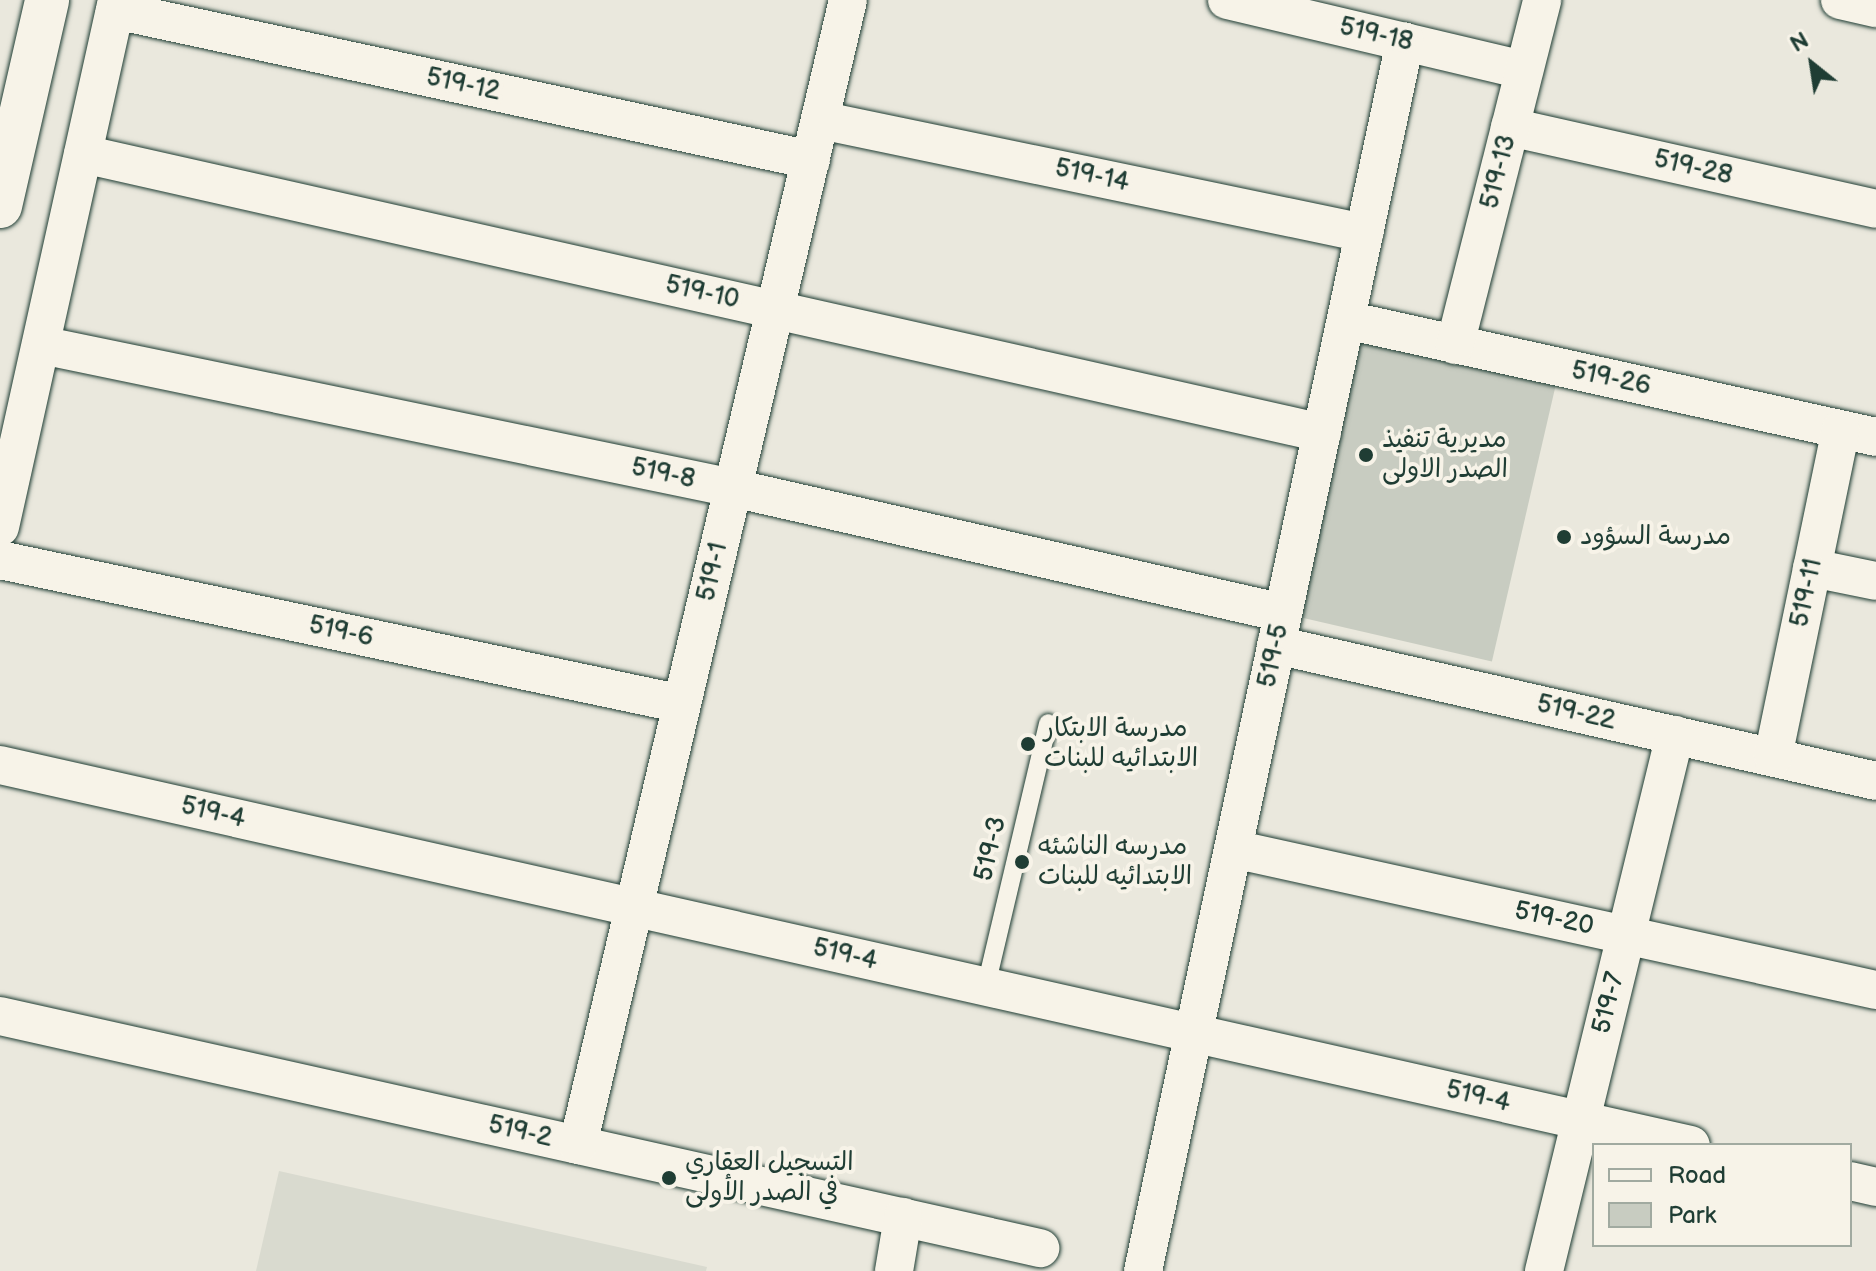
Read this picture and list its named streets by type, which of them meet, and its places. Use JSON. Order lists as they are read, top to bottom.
{
  "streets": {
    "street": [
      "519-18",
      "519-12",
      "519-28",
      "519-13",
      "519-14",
      "519-10",
      "519-26",
      "519-8",
      "519-1",
      "519-11",
      "519-6",
      "519-5",
      "519-22",
      "519-4",
      "519-20",
      "519-7",
      "519-2"
    ],
    "lane": ["519-3"]
  },
  "crossings": [
    ["519-18", "519-13"],
    ["519-18", "519-5"],
    ["519-12", "519-1"],
    ["519-28", "519-13"],
    ["519-13", "519-26"],
    ["519-14", "519-1"],
    ["519-14", "519-5"],
    ["519-10", "519-1"],
    ["519-10", "519-5"],
    ["519-26", "519-11"],
    ["519-26", "519-5"],
    ["519-8", "519-1"],
    ["519-8", "519-5"],
    ["519-8", "519-22"],
    ["519-1", "519-6"],
    ["519-1", "519-4"],
    ["519-1", "519-2"],
    ["519-11", "519-22"],
    ["519-5", "519-22"],
    ["519-5", "519-4"],
    ["519-5", "519-20"],
    ["519-22", "519-7"],
    ["519-4", "519-3"],
    ["519-4", "519-7"],
    ["519-20", "519-7"]
  ],
  "places": [
    "مديرية تنفيذ الصدر الاولى",
    "مدرسة السؤود",
    "مدرسة الابتكار الابتدائيه للبنات",
    "مدرسه الناشئه الابتدائيه للبنات",
    "التسجيل العقاري في الصدر الأولى"
  ],
  "legend": ["Road", "Park"],
  "north": "top left"
}
